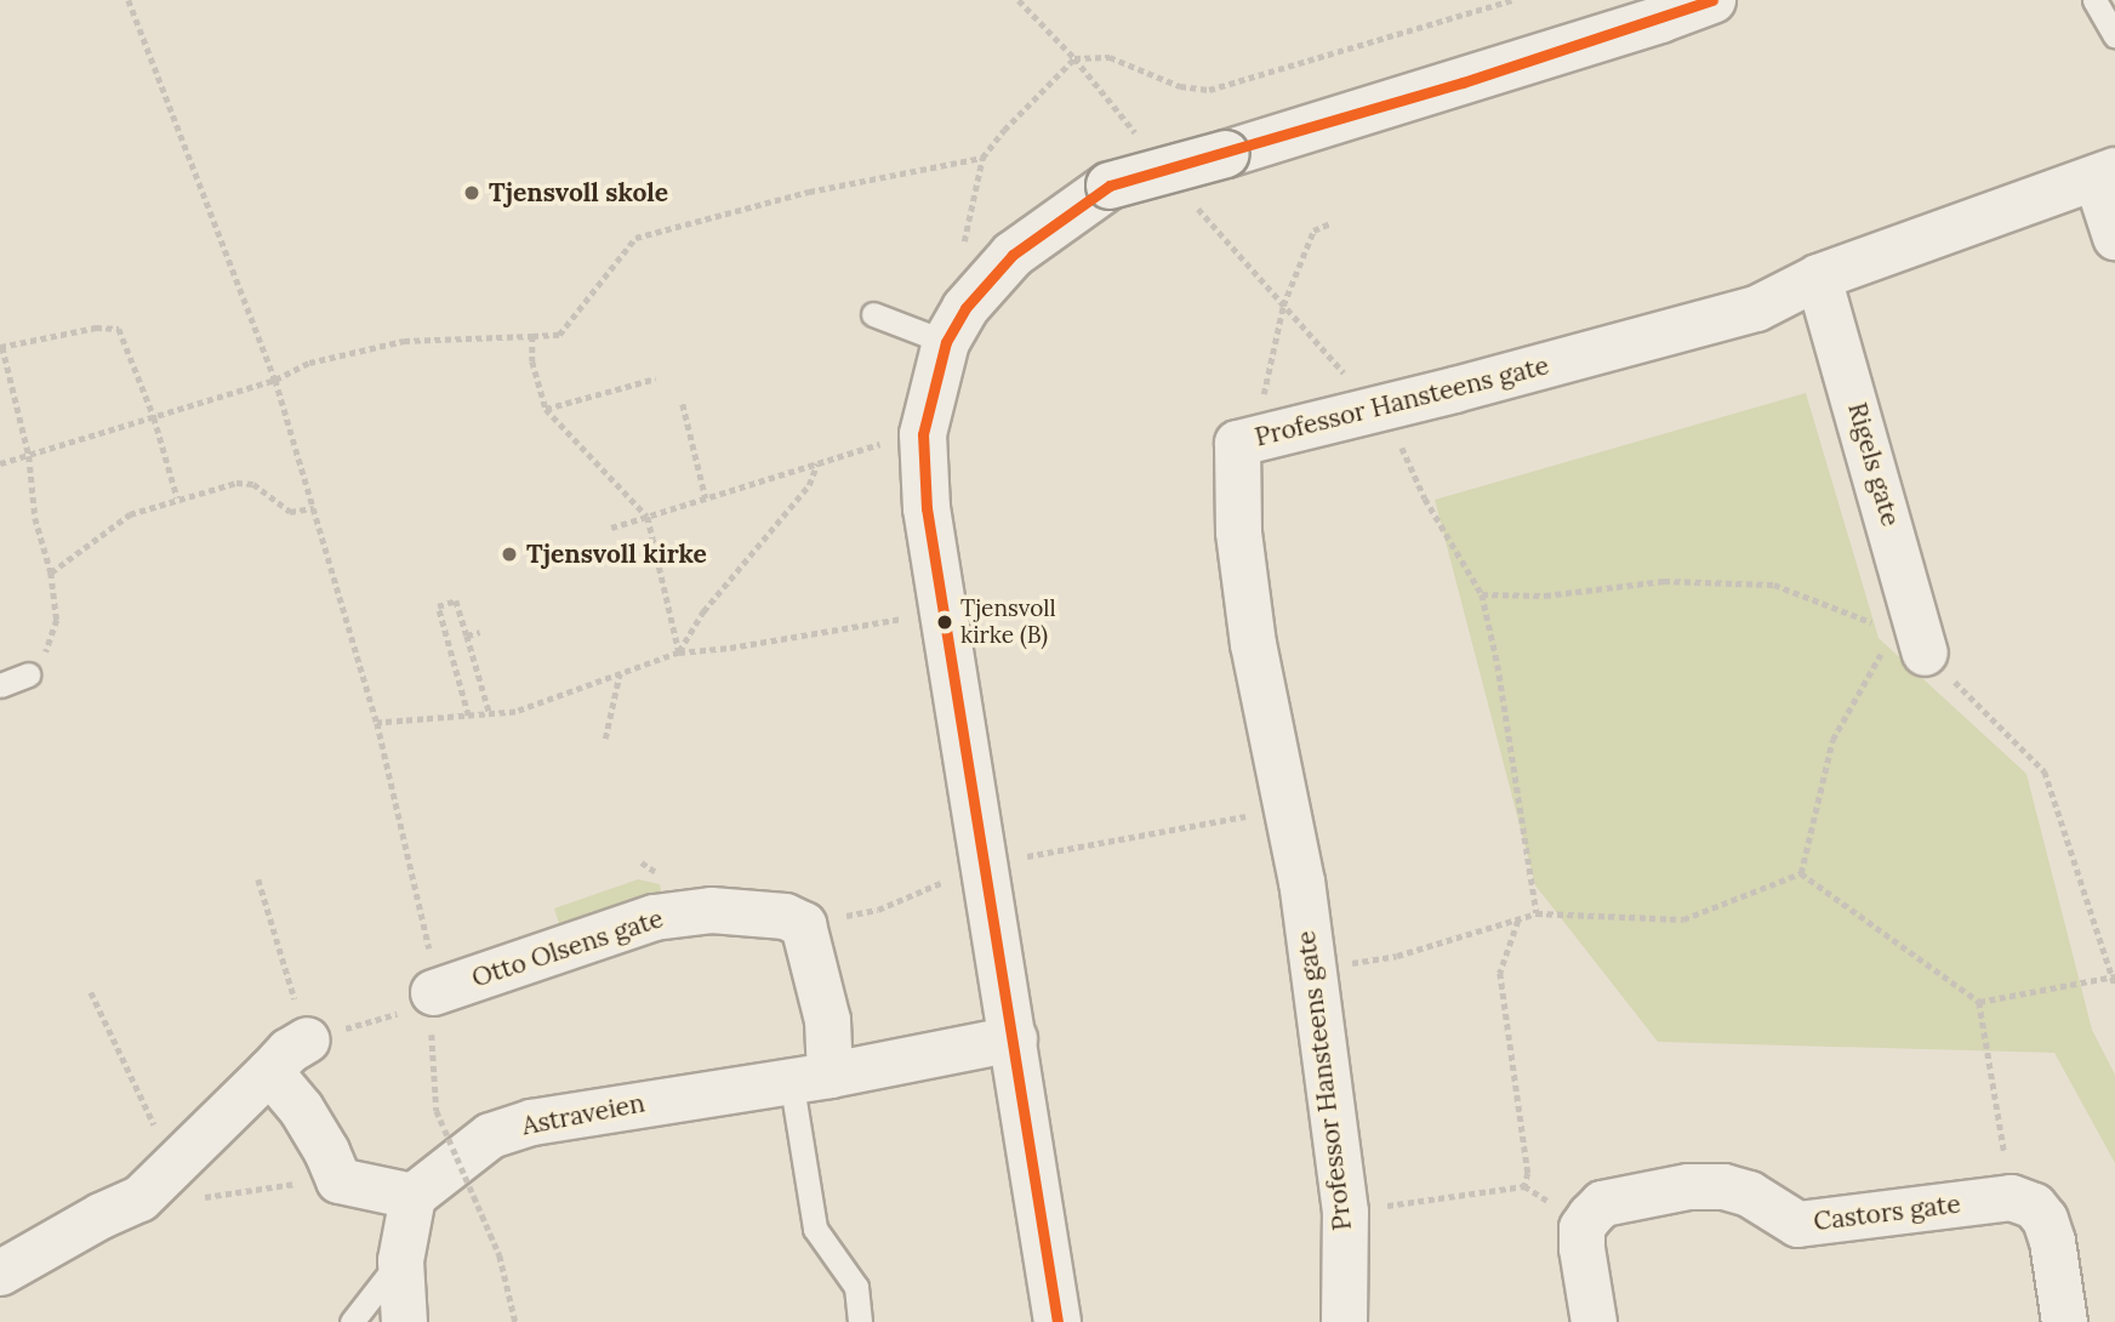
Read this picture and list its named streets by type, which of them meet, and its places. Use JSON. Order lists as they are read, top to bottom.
{
  "streets": {
    "street": [
      "Professor Hansteens gate",
      "Rigels gate",
      "Otto Olsens gate",
      "Astraveien",
      "Castors gate"
    ]
  },
  "crossings": [
    ["Professor Hansteens gate", "Rigels gate"]
  ],
  "places": ["Tjensvoll skole", "Tjensvoll kirke", "Tjensvoll kirke (B)"]
}
